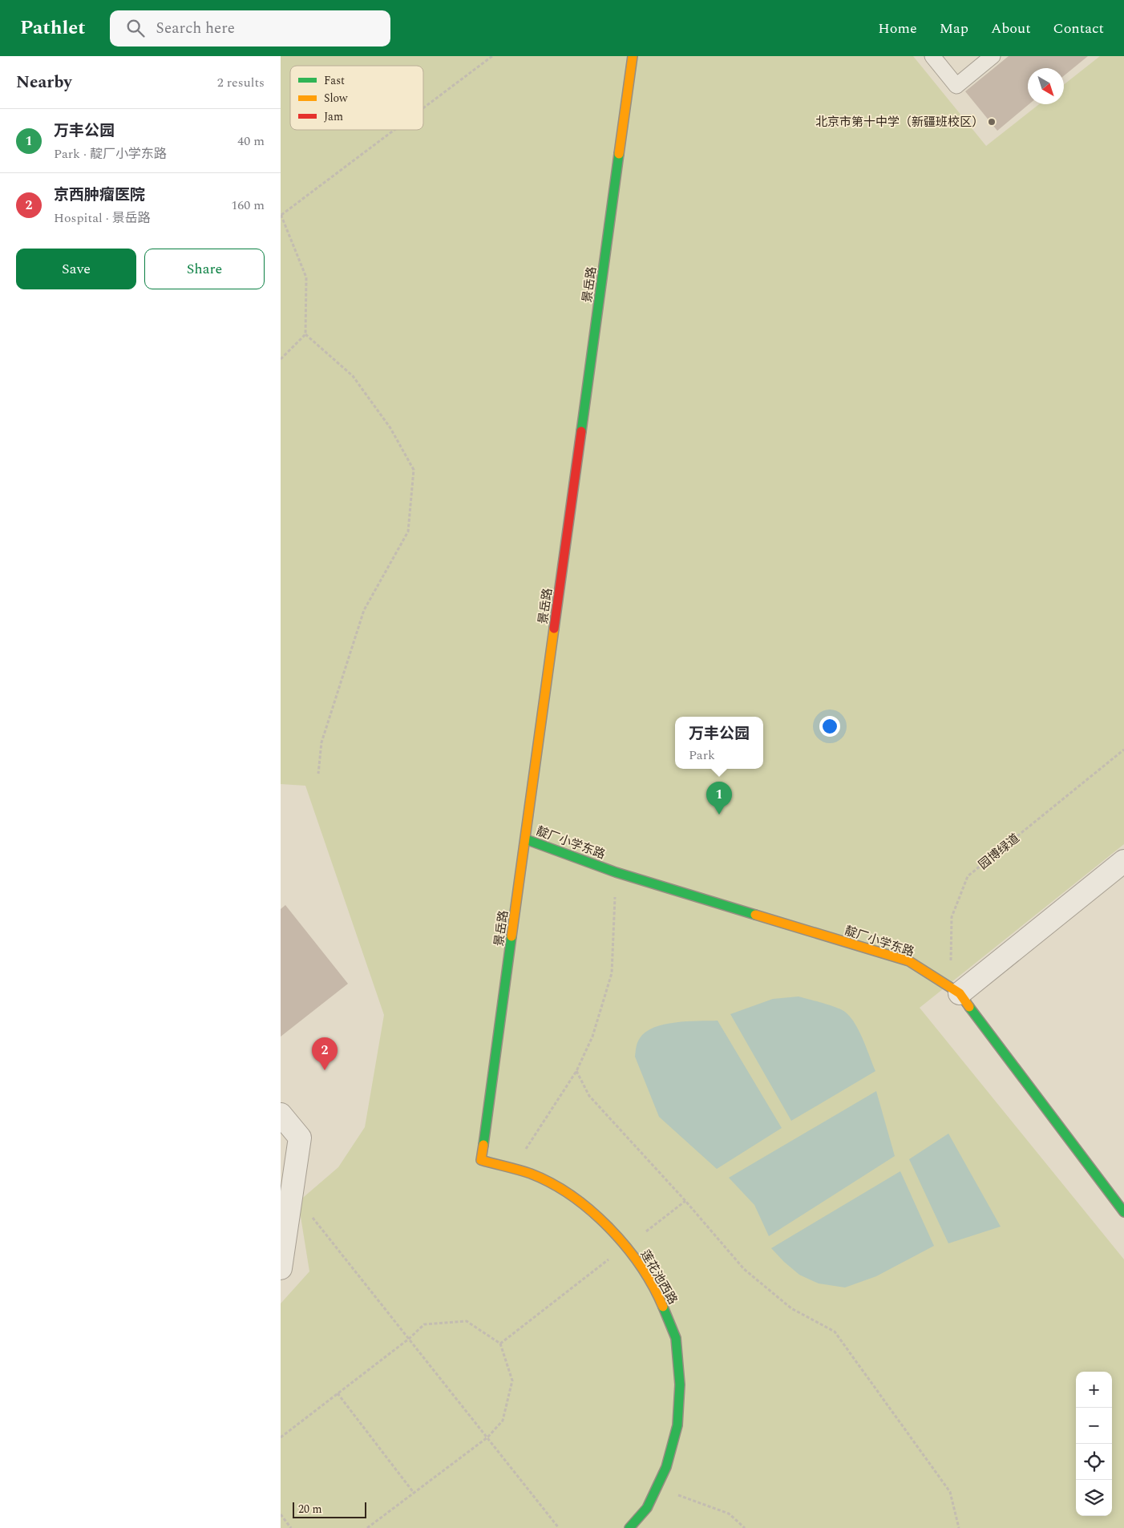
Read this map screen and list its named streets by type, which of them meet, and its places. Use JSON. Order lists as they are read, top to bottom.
{
  "streets": {
    "street": ["景岳路", "靛厂小学东路", "莲花池西路"],
    "path": ["园博绿道"]
  },
  "crossings": [
    ["景岳路", "靛厂小学东路"],
    ["景岳路", "莲花池西路"],
    ["靛厂小学东路", "园博绿道"]
  ],
  "places": ["北京市第十中学（新疆班校区）"],
  "legend": ["Fast", "Slow", "Jam"],
  "scale_bar": "20 m",
  "north": "bottom right",
  "page": {
    "header": "Pathlet",
    "search": "Search here",
    "nav": [
      "Home",
      "Map",
      "About",
      "Contact"
    ],
    "heading": ["Nearby", "2 results"],
    "list": [
      {
        "mark": "1",
        "name": "万丰公园",
        "note": "Park · 靛厂小学东路",
        "value": "40 m"
      },
      {
        "mark": "2",
        "name": "京西肿瘤医院",
        "note": "Hospital · 景岳路",
        "value": "160 m"
      }
    ],
    "buttons": ["Save", "Share"],
    "popup": ["万丰公园", "Park"],
    "pins": ["1", "2"],
    "map_buttons": ["+", "−"],
    "scale": "20 m"
  }
}
